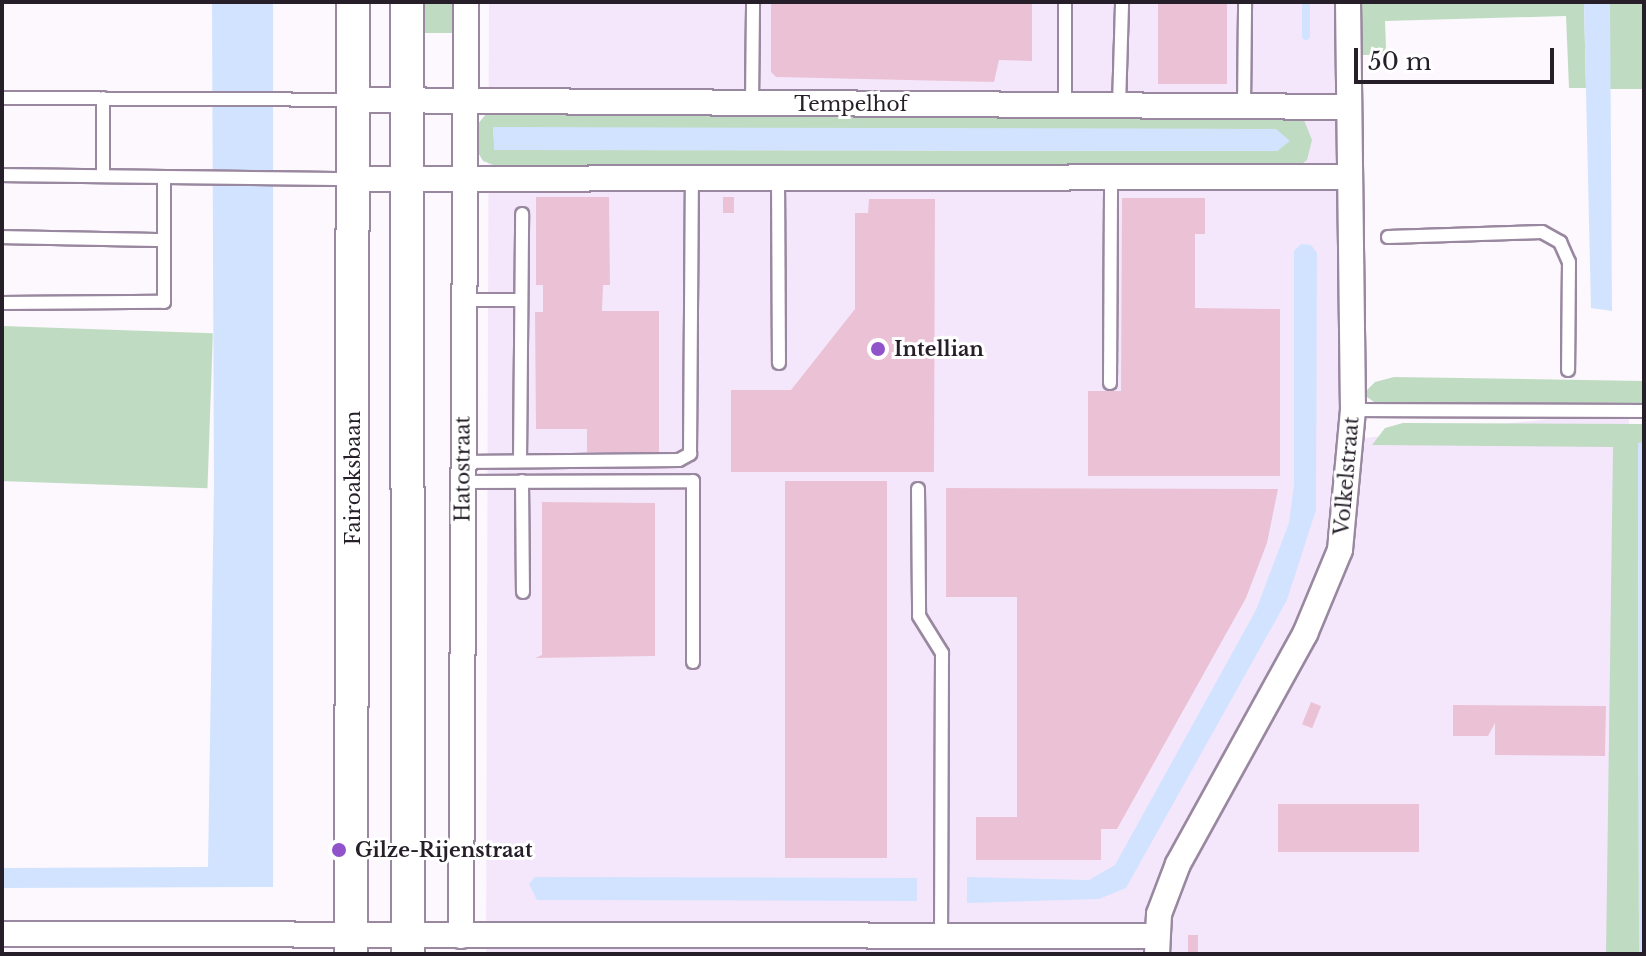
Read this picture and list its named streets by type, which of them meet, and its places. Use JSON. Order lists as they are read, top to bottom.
{
  "streets": {
    "main road": ["Fairoaksbaan"],
    "street": ["Tempelhof", "Hatostraat", "Volkelstraat"]
  },
  "crossings": [
    ["Tempelhof", "Hatostraat"],
    ["Tempelhof", "Volkelstraat"],
    ["Tempelhof", "Fairoaksbaan"]
  ],
  "places": ["Intellian", "Gilze-Rijenstraat"],
  "scale_bar": "50 m"
}
